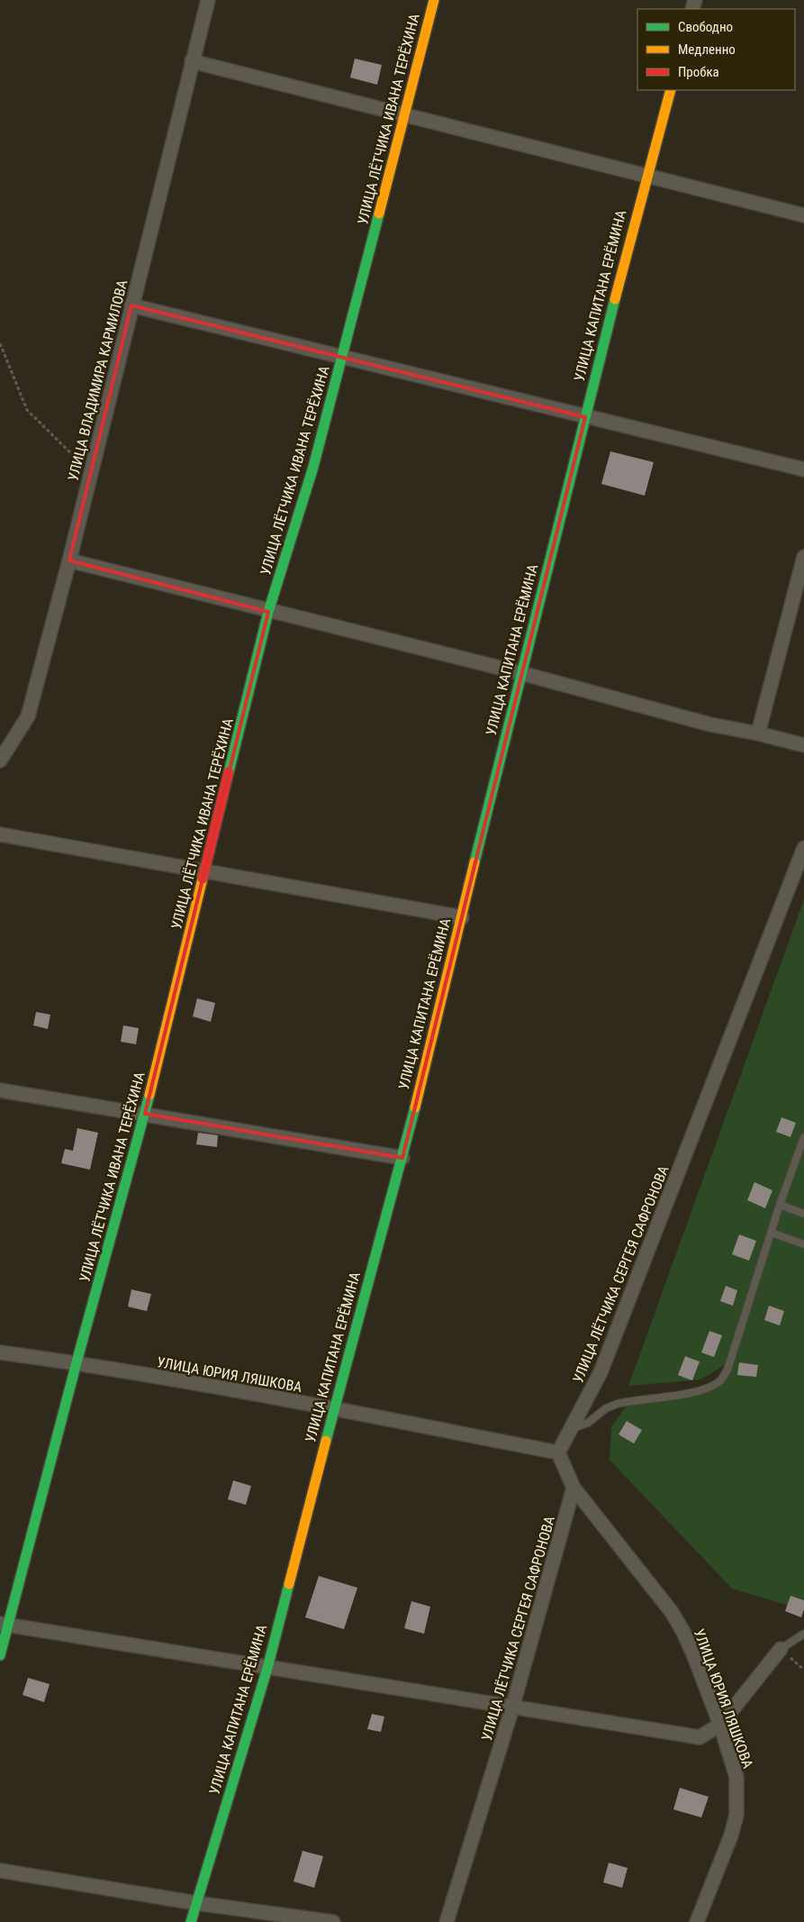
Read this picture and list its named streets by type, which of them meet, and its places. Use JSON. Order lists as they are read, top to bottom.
{
  "streets": {
    "street": [
      "УЛИЦА ЛЁТЧИКА ИВАНА ТЕРЁХИНА",
      "УЛИЦА КАПИТАНА ЕРЁМИНА",
      "УЛИЦА ВЛАДИМИРА КАРМИЛОВА",
      "УЛИЦА ЛЁТЧИКА СЕРГЕЯ САФРОНОВА",
      "УЛИЦА ЮРИЯ ЛЯШКОВА"
    ]
  },
  "crossings": [
    ["УЛИЦА ЛЁТЧИКА ИВАНА ТЕРЁХИНА", "УЛИЦА ЮРИЯ ЛЯШКОВА"],
    ["УЛИЦА КАПИТАНА ЕРЁМИНА", "УЛИЦА ЮРИЯ ЛЯШКОВА"],
    ["УЛИЦА ЛЁТЧИКА СЕРГЕЯ САФРОНОВА", "УЛИЦА ЮРИЯ ЛЯШКОВА"]
  ],
  "legend": ["Свободно", "Медленно", "Пробка"]
}
